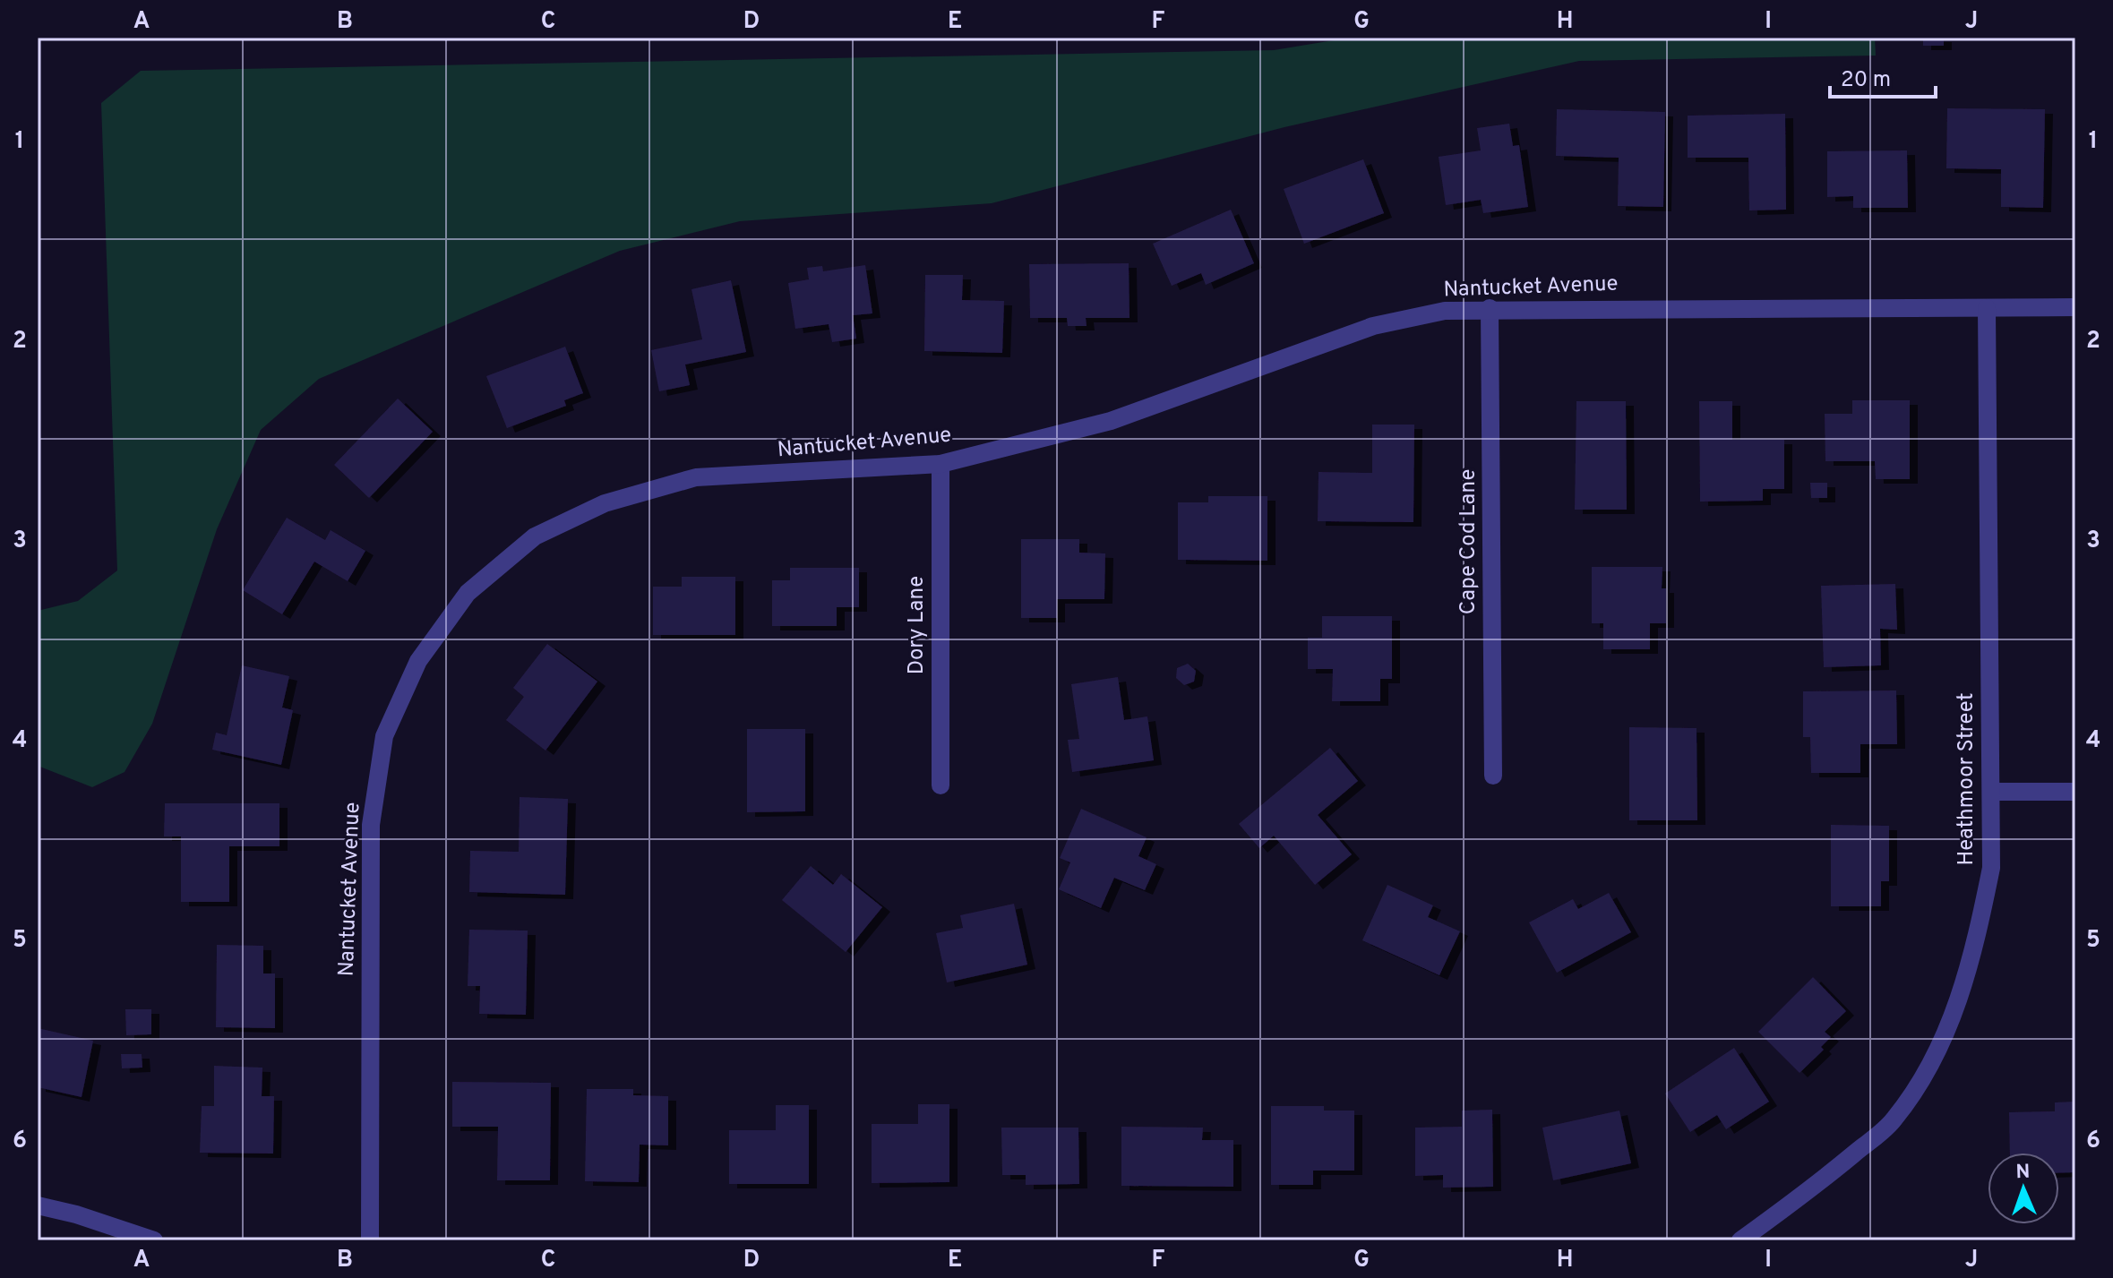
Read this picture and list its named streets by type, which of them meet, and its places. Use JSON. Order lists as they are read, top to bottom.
{
  "streets": {
    "street": [
      "Nantucket Avenue",
      "Cape Cod Lane",
      "Dory Lane",
      "Heathmoor Street"
    ]
  },
  "crossings": [
    ["Nantucket Avenue", "Cape Cod Lane"],
    ["Nantucket Avenue", "Dory Lane"],
    ["Nantucket Avenue", "Heathmoor Street"]
  ],
  "scale_bar": "20 m",
  "north": "top",
  "grid": {
    "columns": [
      "A",
      "B",
      "C",
      "D",
      "E",
      "F",
      "G",
      "H",
      "I",
      "J"
    ],
    "rows": [
      "1",
      "2",
      "3",
      "4",
      "5",
      "6"
    ]
  }
}
